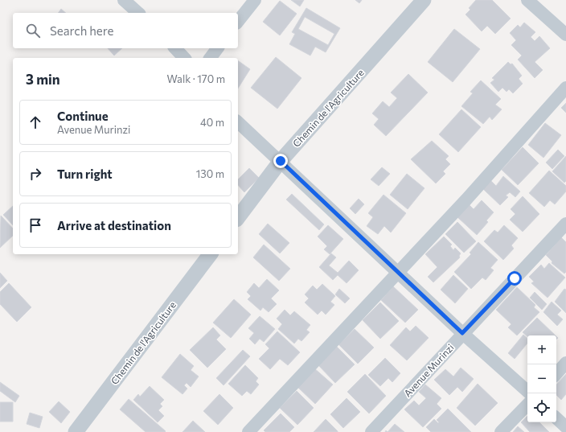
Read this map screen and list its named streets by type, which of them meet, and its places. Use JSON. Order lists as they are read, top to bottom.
{
  "streets": {
    "street": ["Chemin de l'Agriculture", "Avenue Murinzi"]
  },
  "page": {
    "search": "Search here",
    "heading": ["3 min", "Walk · 170 m"],
    "list": [
      ["Continue", "Avenue Murinzi", "40 m"],
      ["Turn right", "130 m"],
      "Arrive at destination"
    ],
    "map_buttons": ["+", "−"]
  }
}
